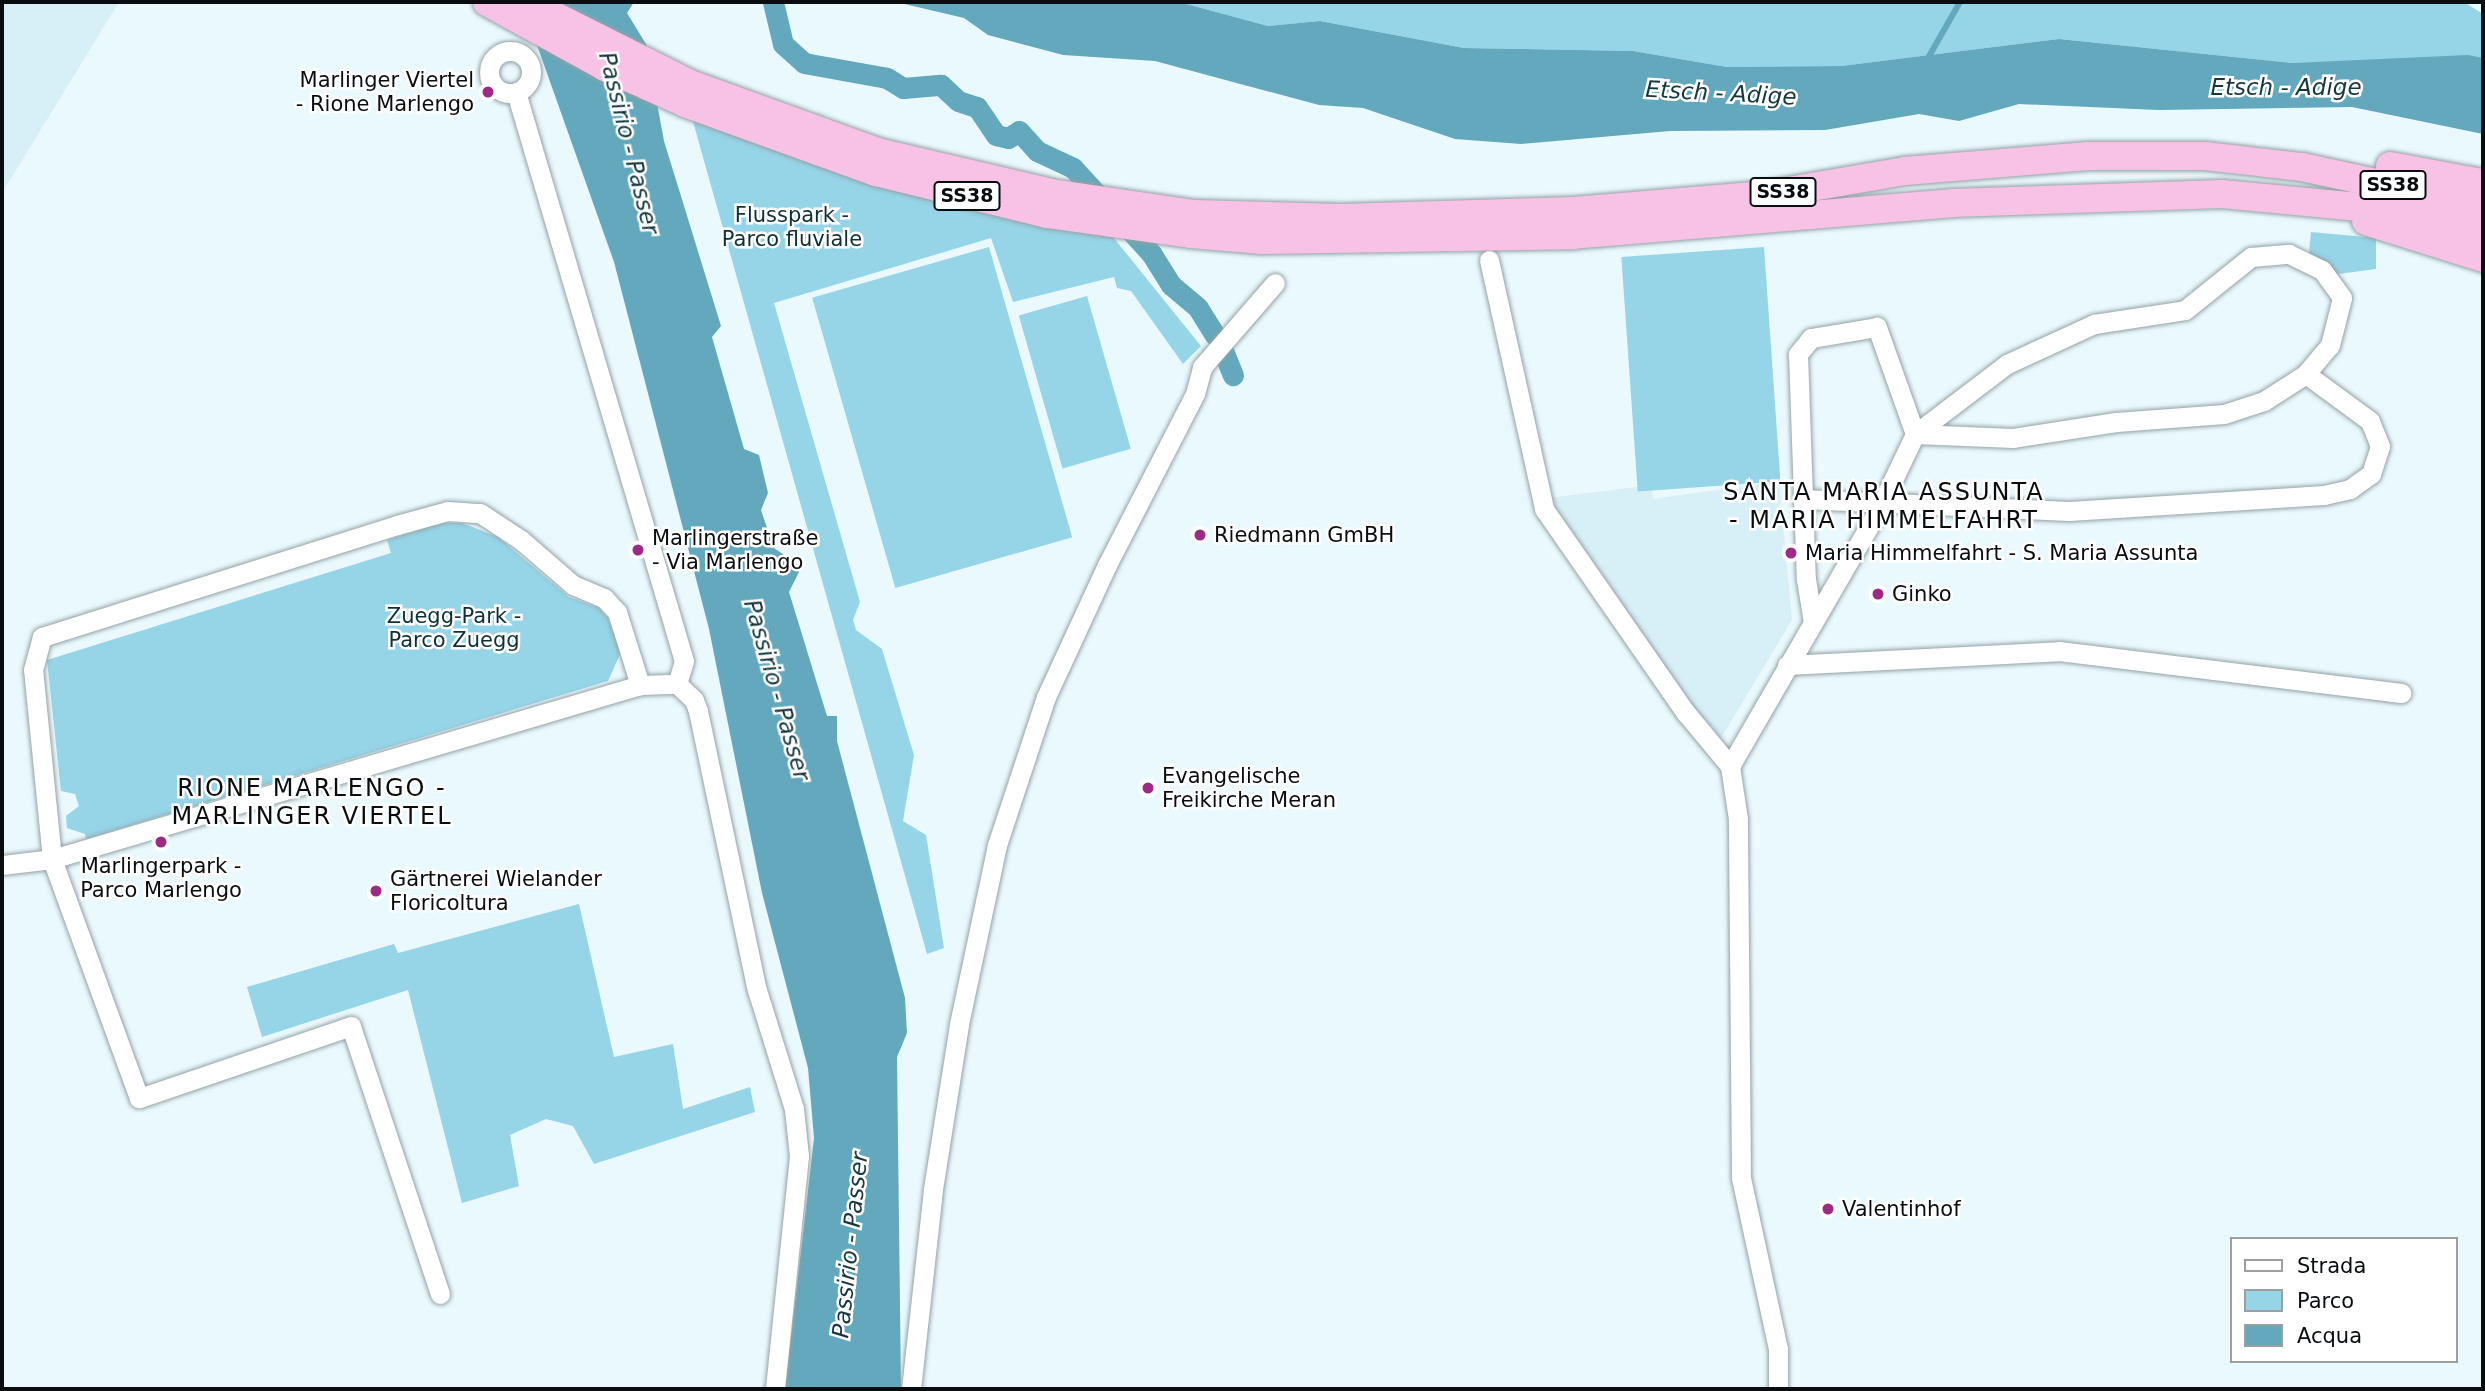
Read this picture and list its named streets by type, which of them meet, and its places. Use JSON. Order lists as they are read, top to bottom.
{
  "streets": {
    "highway": ["SS38"]
  },
  "districts": ["SANTA MARIA ASSUNTA - MARIA HIMMELFAHRT", "RIONE MARLENGO - MARLINGER VIERTEL"],
  "water": ["Etsch - Adige", "Passirio - Passer"],
  "parks": ["Flusspark - Parco fluviale", "Zuegg-Park - Parco Zuegg"],
  "places": [
    "Marlinger Viertel - Rione Marlengo",
    "Riedmann GmBH",
    "Marlingerstraße - Via Marlengo",
    "Maria Himmelfahrt - S. Maria Assunta",
    "Ginko",
    "Evangelische Freikirche Meran",
    "Marlingerpark - Parco Marlengo",
    "Gärtnerei Wielander Floricoltura",
    "Valentinhof"
  ],
  "legend": ["Strada", "Parco", "Acqua"]
}
